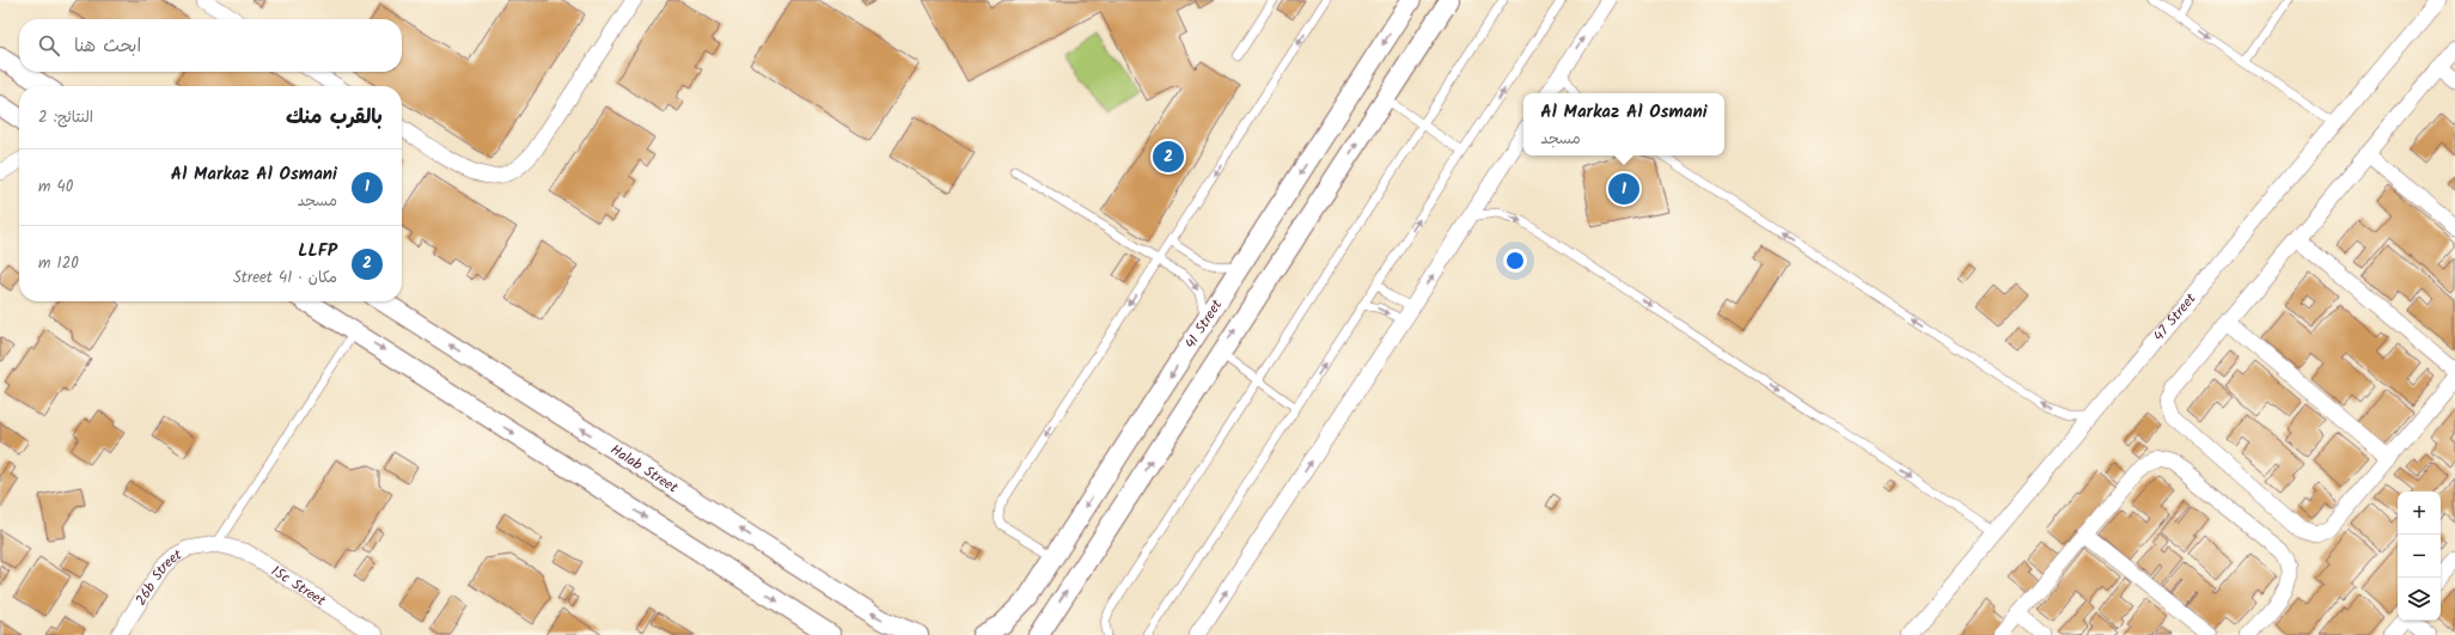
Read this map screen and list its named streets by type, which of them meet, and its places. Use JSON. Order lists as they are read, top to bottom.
{
  "streets": {
    "street": [
      "47 Street",
      "41 Street",
      "Halab Street",
      "26b Street",
      "15c Street"
    ]
  },
  "crossings": [
    ["26b Street", "15c Street"]
  ],
  "page": {
    "search": "ابحث هنا",
    "heading": ["بالقرب منك", "النتائج: 2"],
    "popup": ["Al Markaz Al Osmani", "مسجد"],
    "pins": ["2", "1"],
    "list": [
      {
        "mark": "1",
        "name": "Al Markaz Al Osmani",
        "note": "مسجد",
        "value": "40 m"
      },
      {
        "mark": "2",
        "name": "LLFP",
        "note": "مكان · 41 Street",
        "value": "120 m"
      }
    ],
    "map_buttons": ["+", "−"]
  }
}
